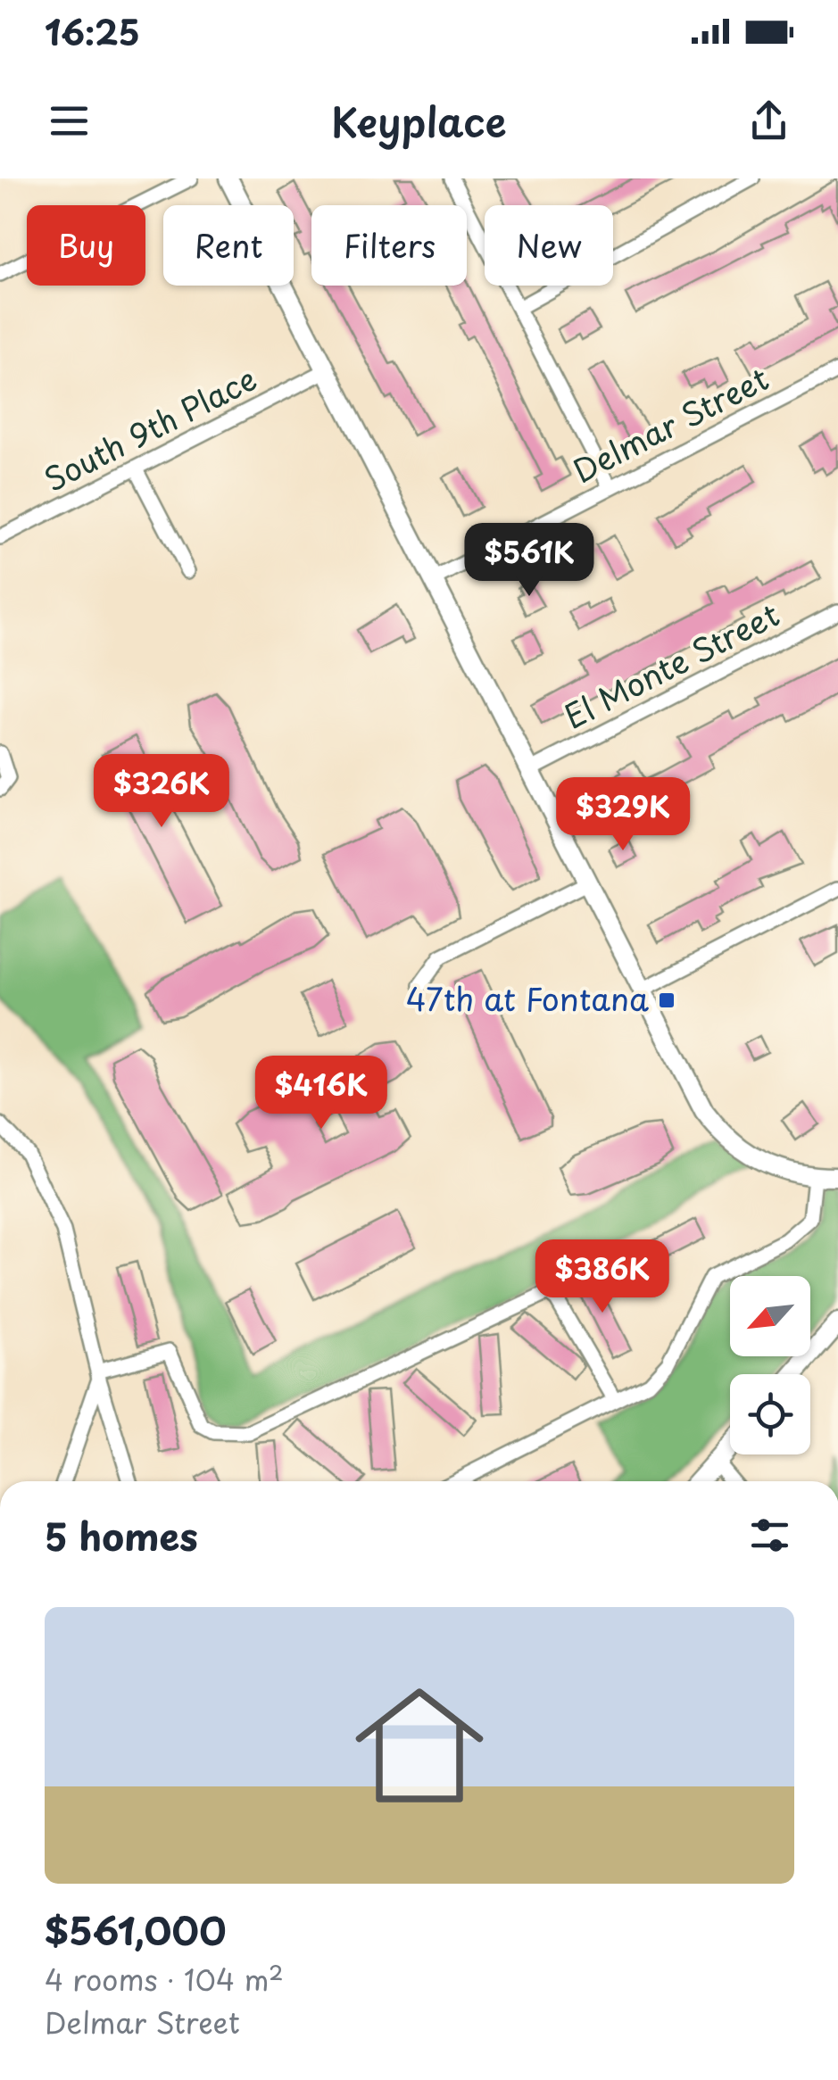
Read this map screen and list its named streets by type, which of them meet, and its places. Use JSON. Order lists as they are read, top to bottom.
{
  "streets": {
    "street": ["Delmar Street", "South 9th Place", "El Monte Street"]
  },
  "places": {
    "transit": ["47th at Fontana"]
  },
  "north": "bottom left",
  "page": {
    "status": "16:25",
    "header": "Keyplace",
    "chip": [
      "Buy",
      "Rent",
      "Filters",
      "New"
    ],
    "price": [
      "$561K",
      "$326K",
      "$329K",
      "$416K",
      "$386K"
    ],
    "heading": "5 homes",
    "list": [
      {
        "name": "$561,000",
        "note": "4 rooms · 104 m² · Delmar Street"
      }
    ]
  }
}
